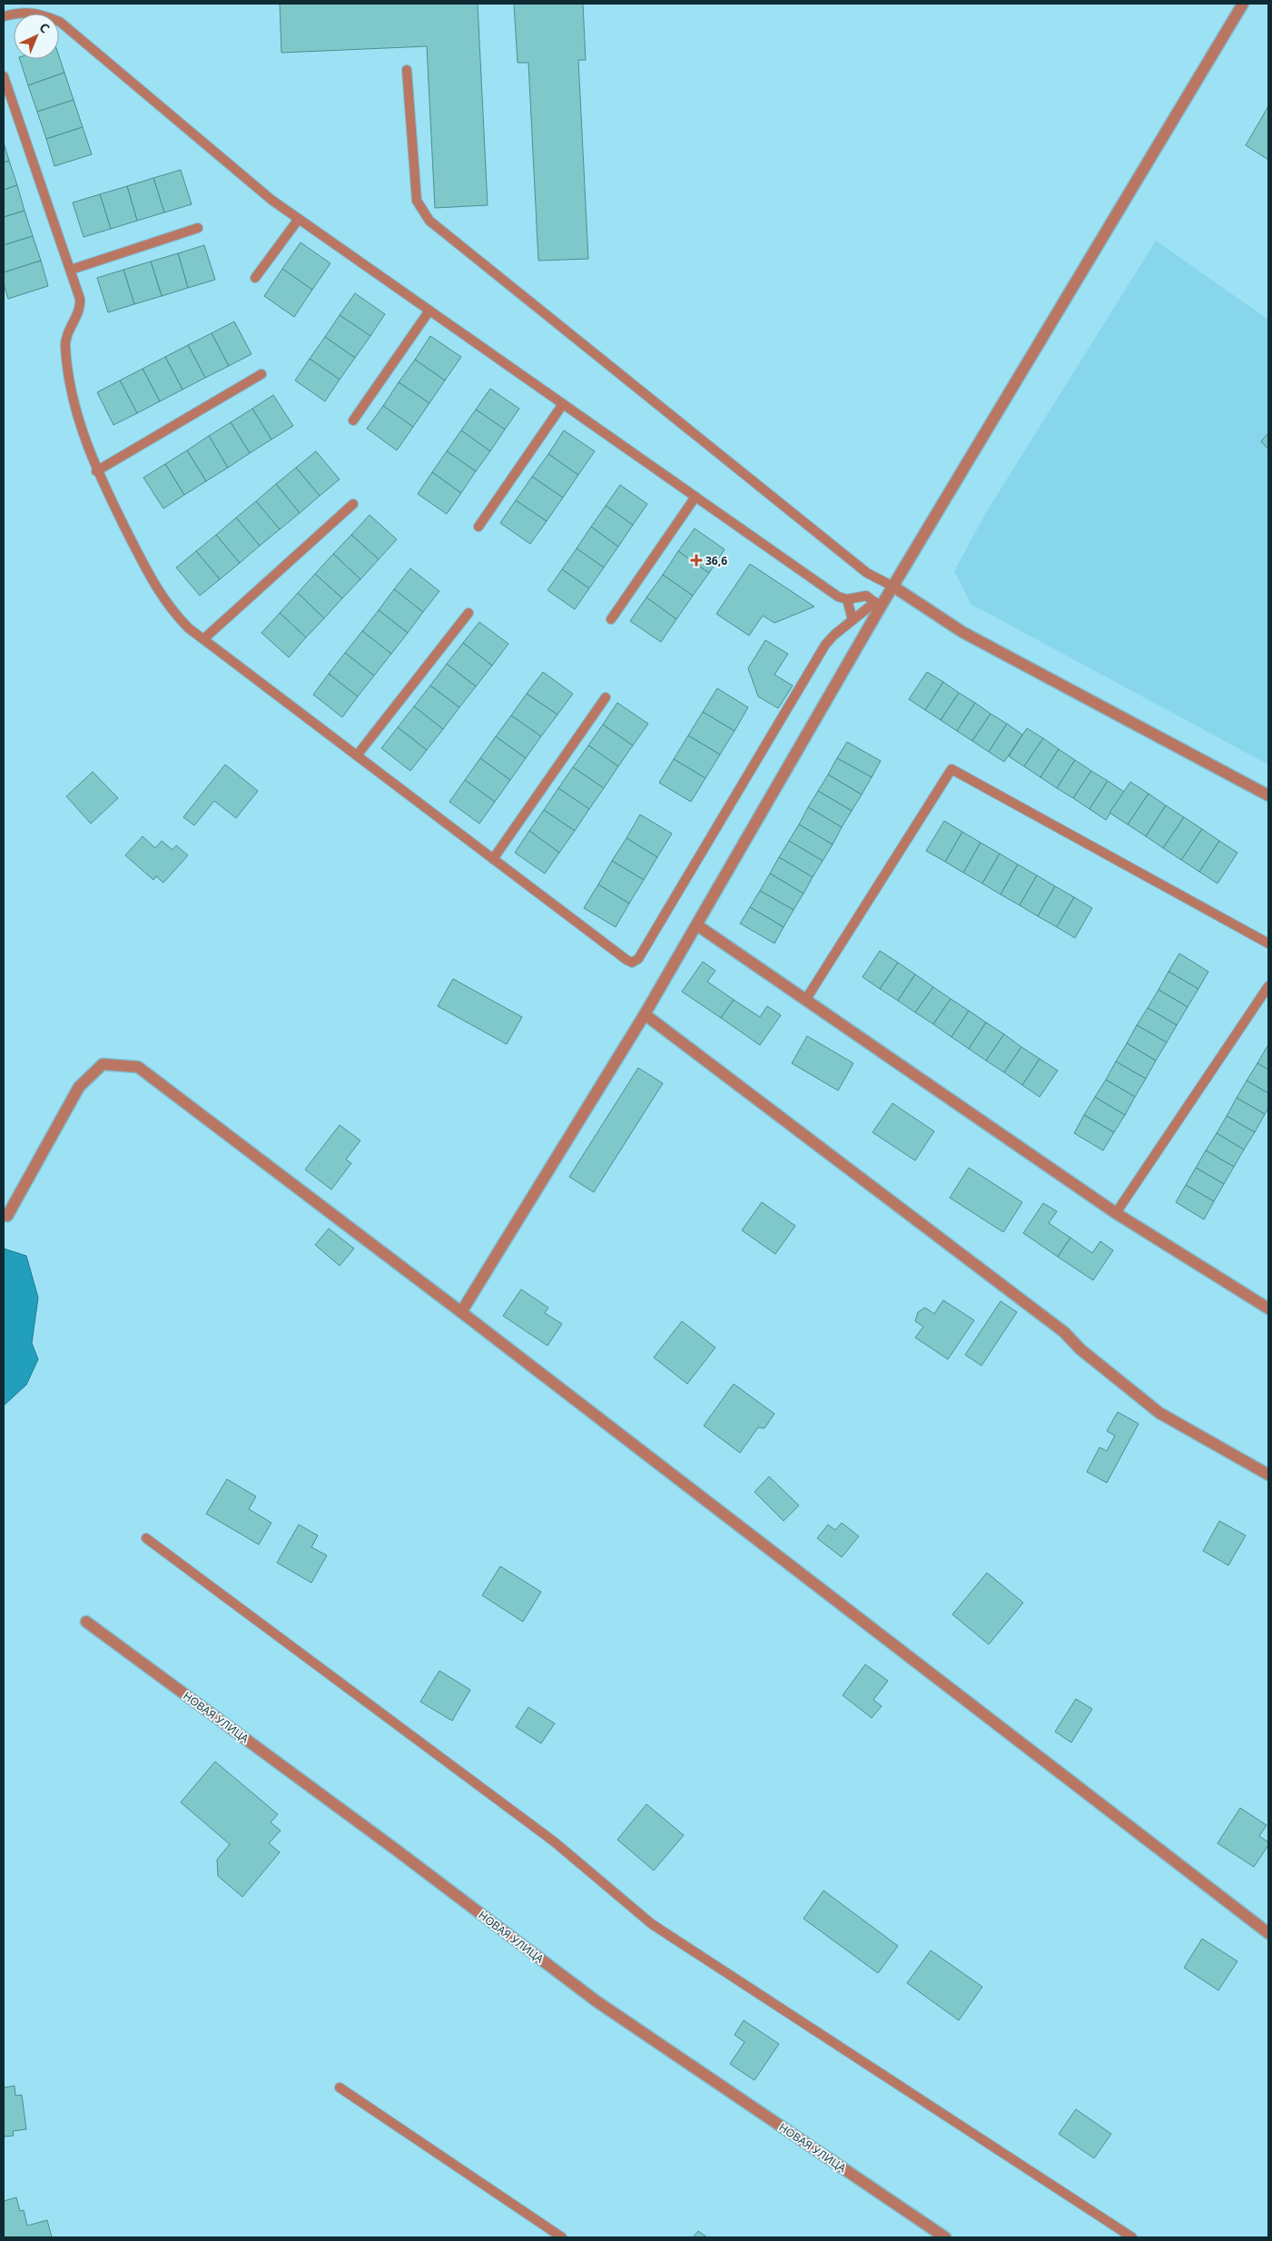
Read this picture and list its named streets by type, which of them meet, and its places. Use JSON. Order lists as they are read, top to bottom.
{
  "streets": {
    "street": ["НОВАЯ УЛИЦА"]
  },
  "places": {
    "health": ["36,6"]
  },
  "north": "top right"
}
